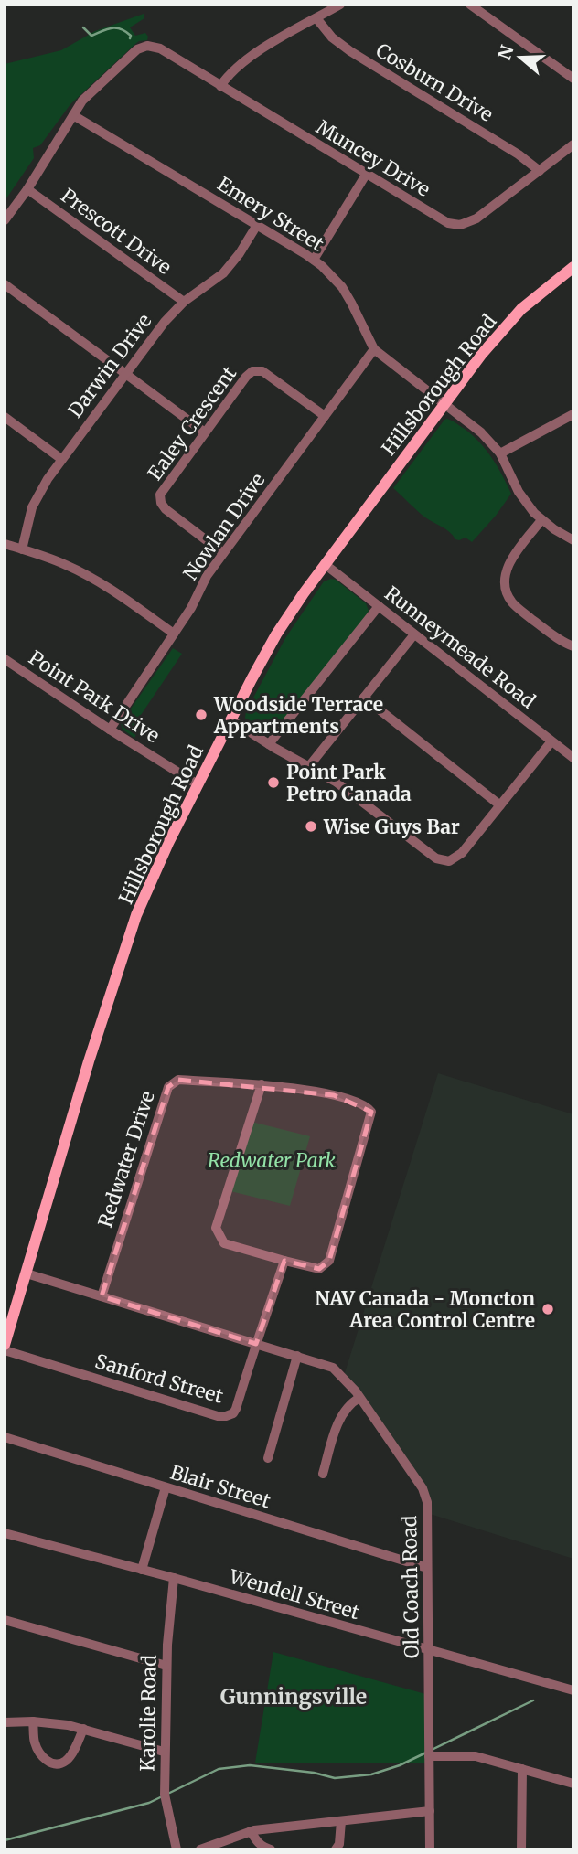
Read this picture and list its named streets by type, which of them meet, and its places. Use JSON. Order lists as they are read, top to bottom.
{
  "streets": {
    "main road": ["Hillsborough Road"],
    "street": [
      "Cosburn Drive",
      "Muncey Drive",
      "Emery Street",
      "Prescott Drive",
      "Darwin Drive",
      "Ealey Crescent",
      "Nowlan Drive",
      "Runneymeade Road",
      "Point Park Drive",
      "Redwater Drive",
      "Sanford Street",
      "Blair Street",
      "Old Coach Road",
      "Wendell Street",
      "Karolie Road"
    ]
  },
  "crossings": [
    ["Cosburn Drive", "Muncey Drive"],
    ["Muncey Drive", "Emery Street"],
    ["Emery Street", "Darwin Drive"],
    ["Emery Street", "Hillsborough Road"],
    ["Emery Street", "Nowlan Drive"],
    ["Prescott Drive", "Darwin Drive"],
    ["Hillsborough Road", "Runneymeade Road"],
    ["Hillsborough Road", "Point Park Drive"],
    ["Hillsborough Road", "Old Coach Road"],
    ["Ealey Crescent", "Nowlan Drive"],
    ["Nowlan Drive", "Point Park Drive"],
    ["Redwater Drive", "Old Coach Road"],
    ["Sanford Street", "Old Coach Road"],
    ["Blair Street", "Old Coach Road"],
    ["Old Coach Road", "Wendell Street"],
    ["Wendell Street", "Karolie Road"]
  ],
  "districts": ["Gunningsville"],
  "parks": ["Redwater Park"],
  "places": [
    "Woodside Terrace Appartments",
    "Point Park Petro Canada",
    "Wise Guys Bar",
    "NAV Canada - Moncton Area Control Centre"
  ],
  "north": "left"
}
